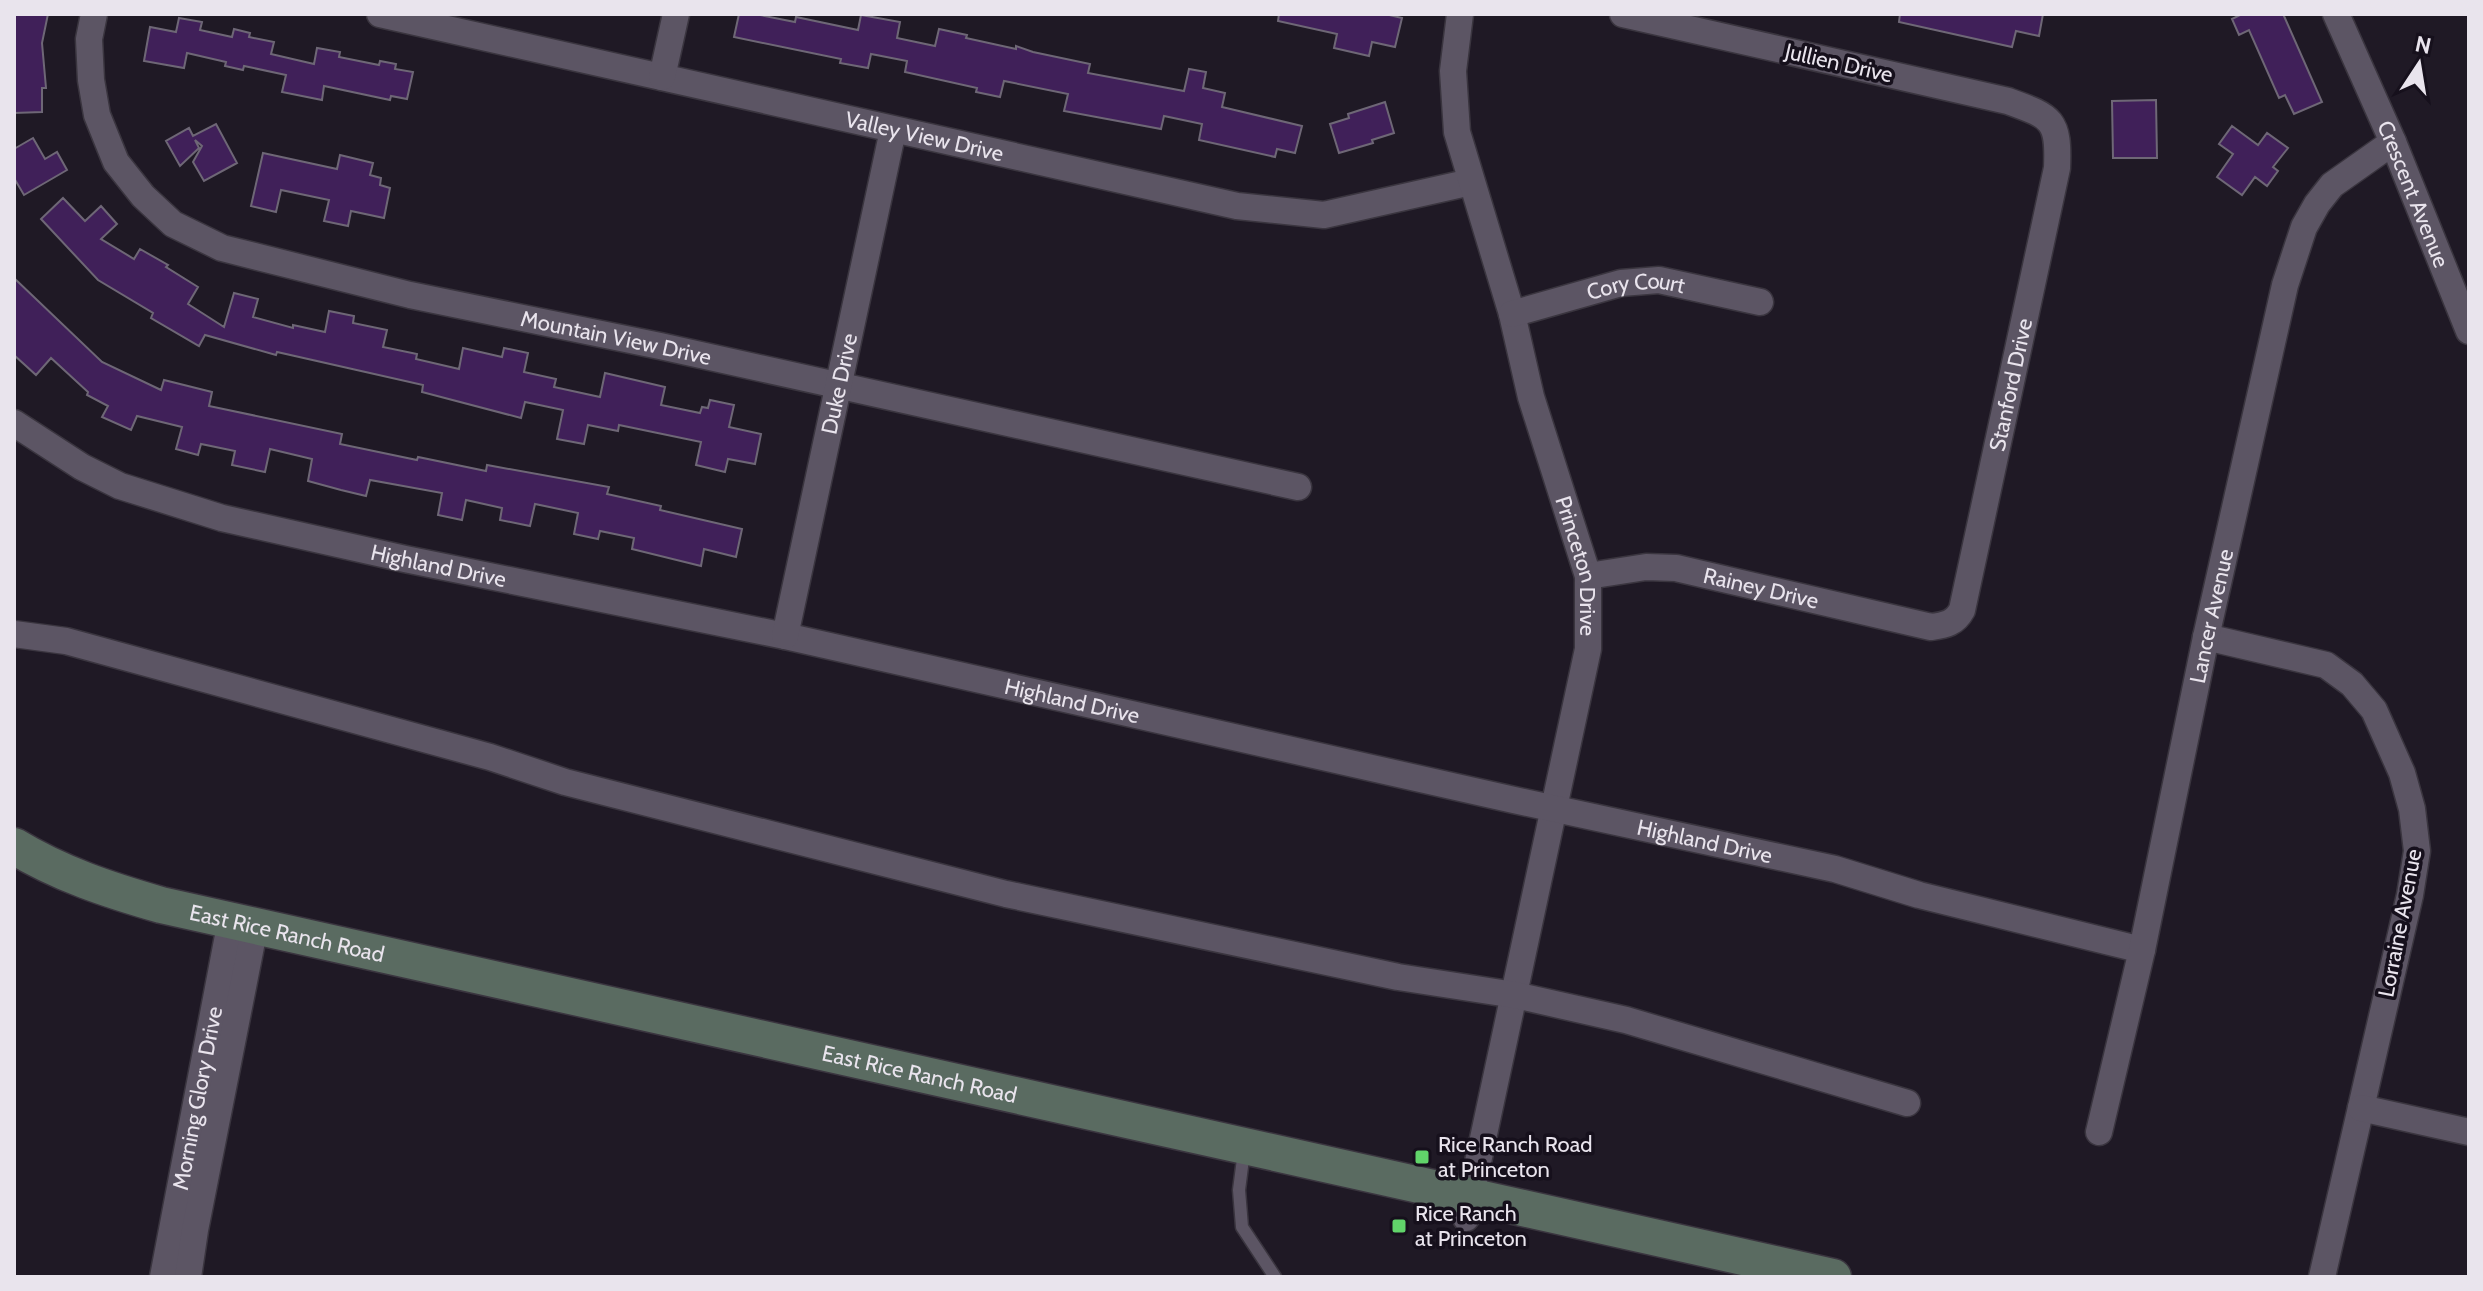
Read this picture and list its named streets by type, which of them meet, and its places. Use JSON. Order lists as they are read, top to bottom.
{
  "streets": {
    "main road": ["East Rice Ranch Road"],
    "street": [
      "Jullien Drive",
      "Valley View Drive",
      "Crescent Avenue",
      "Cory Court",
      "Mountain View Drive",
      "Duke Drive",
      "Stanford Drive",
      "Highland Drive",
      "Princeton Drive",
      "Rainey Drive",
      "Lancer Avenue",
      "Lorraine Avenue",
      "Morning Glory Drive"
    ]
  },
  "crossings": [
    ["Jullien Drive", "Stanford Drive"],
    ["Valley View Drive", "Duke Drive"],
    ["Valley View Drive", "Princeton Drive"],
    ["Crescent Avenue", "Lancer Avenue"],
    ["Cory Court", "Princeton Drive"],
    ["Mountain View Drive", "Duke Drive"],
    ["Duke Drive", "Highland Drive"],
    ["Stanford Drive", "Rainey Drive"],
    ["Highland Drive", "Princeton Drive"],
    ["Highland Drive", "Lancer Avenue"],
    ["Princeton Drive", "Rainey Drive"],
    ["Princeton Drive", "East Rice Ranch Road"],
    ["Lancer Avenue", "Lorraine Avenue"],
    ["East Rice Ranch Road", "Morning Glory Drive"]
  ],
  "places": {
    "transit": ["Rice Ranch Road at Princeton", "Rice Ranch at Princeton"]
  },
  "north": "top"
}
